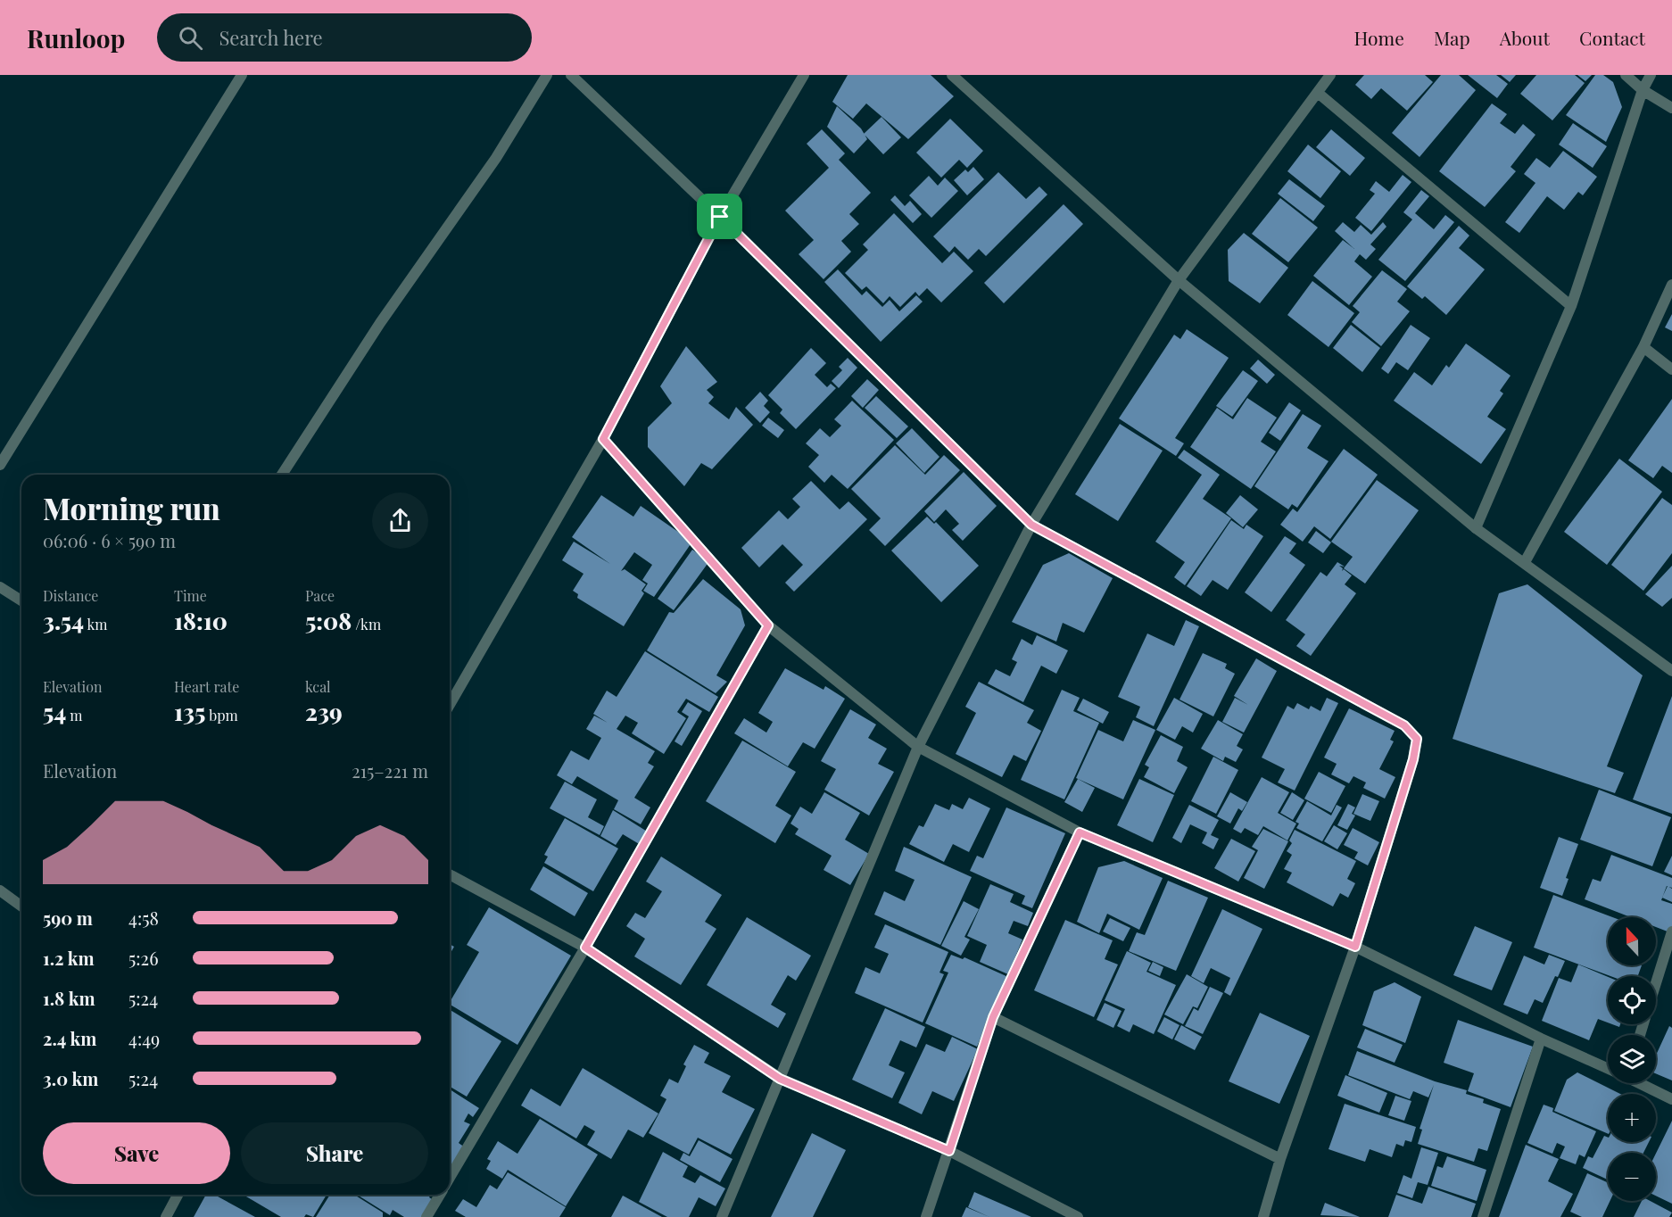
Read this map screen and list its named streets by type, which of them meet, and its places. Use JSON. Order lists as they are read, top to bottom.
{
  "north": "top",
  "page": {
    "header": "Runloop",
    "search": "Search here",
    "nav": [
      "Home",
      "Map",
      "About",
      "Contact"
    ],
    "heading": ["Morning run", "06:06 · 6 × 590 m"],
    "stats": [
      ["Distance", "3.54 km"],
      ["Time", "18:10"],
      ["Pace", "5:08 /km"],
      ["Elevation", "54 m"],
      ["Heart rate", "135 bpm"],
      ["kcal", "239"]
    ],
    "chart": ["Elevation", "215–221 m"],
    "list": [
      {
        "name": "590 m",
        "note": "4:58"
      },
      {
        "name": "1.2 km",
        "note": "5:26"
      },
      {
        "name": "1.8 km",
        "note": "5:24"
      },
      {
        "name": "2.4 km",
        "note": "4:49"
      },
      {
        "name": "3.0 km",
        "note": "5:24"
      }
    ],
    "map_buttons": ["+", "−"],
    "buttons": ["Save", "Share"]
  }
}
